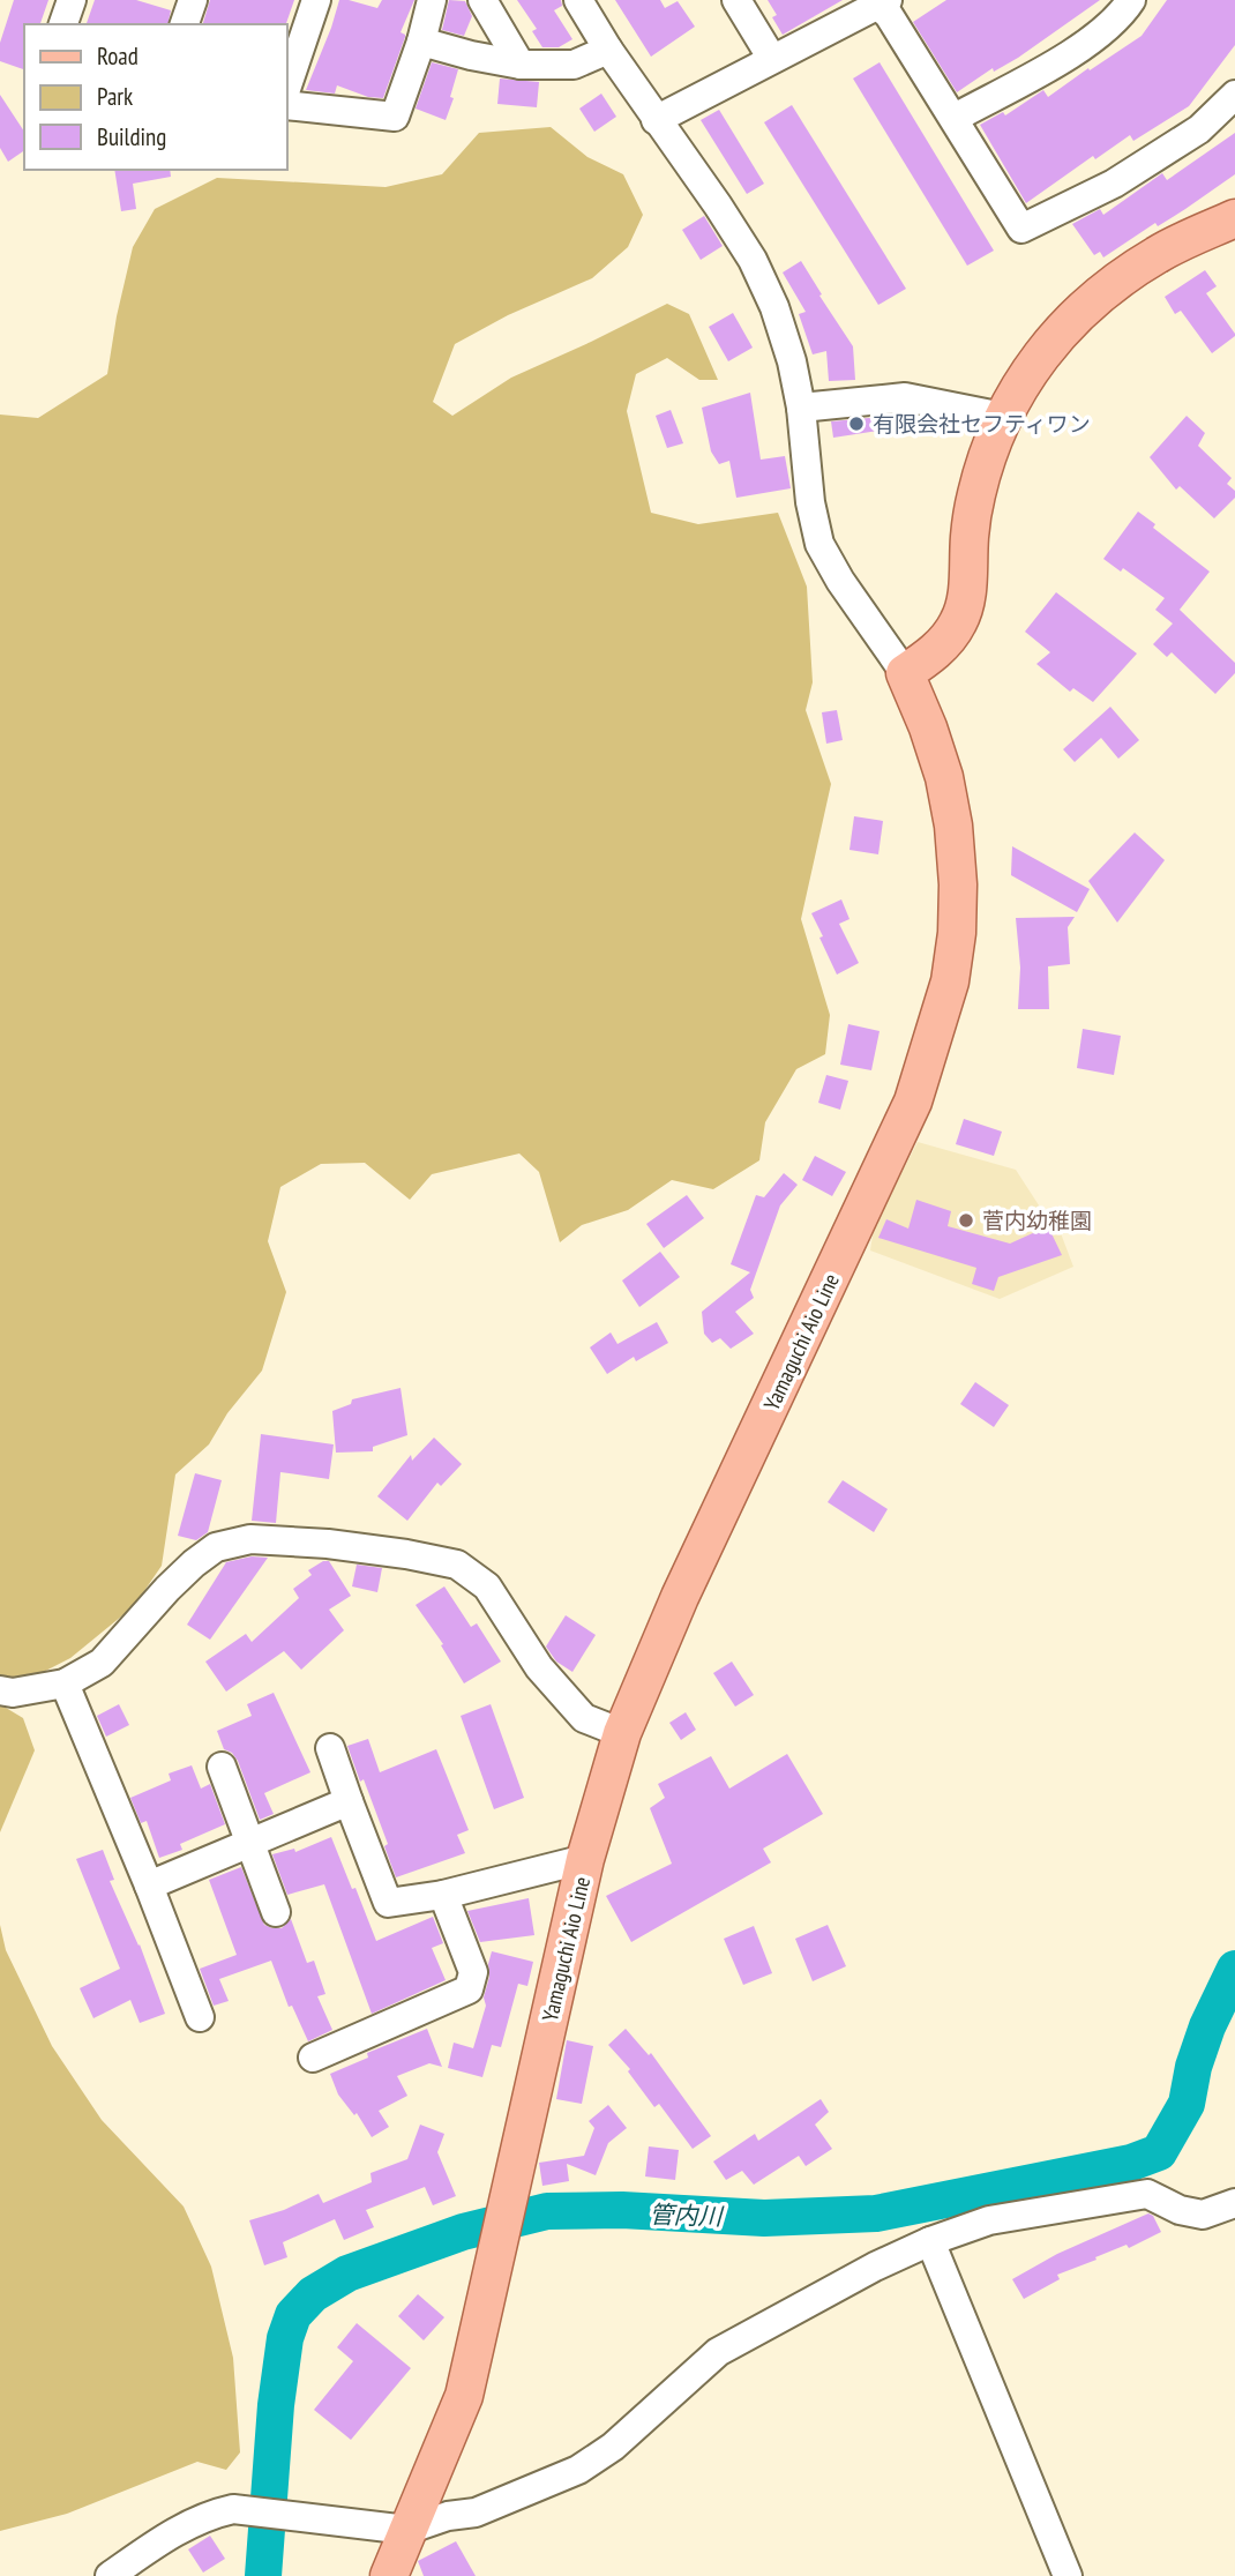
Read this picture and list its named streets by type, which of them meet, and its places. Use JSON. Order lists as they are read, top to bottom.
{
  "streets": {
    "main road": ["Yamaguchi Aio Line"]
  },
  "water": ["管内川"],
  "places": ["有限会社セフティワン", "菅内幼稚園"],
  "legend": ["Road", "Park", "Building"]
}
